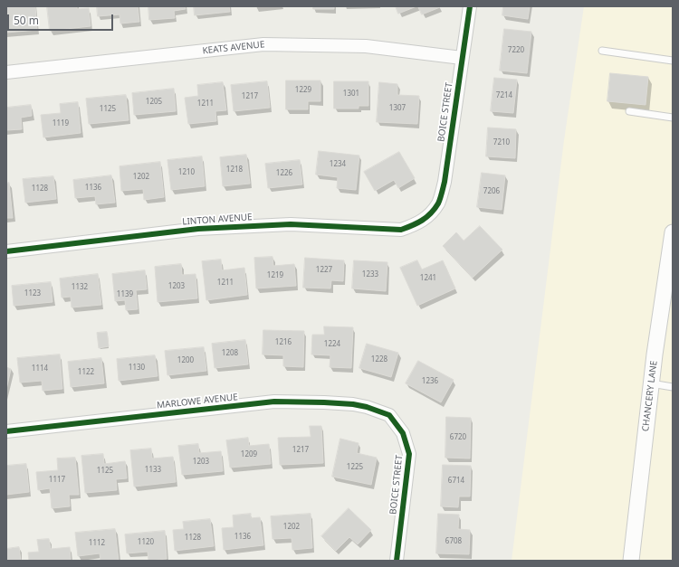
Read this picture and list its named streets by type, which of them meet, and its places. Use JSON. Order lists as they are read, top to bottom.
{
  "streets": {
    "street": [
      "KEATS AVENUE",
      "BOICE STREET",
      "LINTON AVENUE",
      "CHANCERY LANE",
      "MARLOWE AVENUE"
    ]
  },
  "crossings": [
    ["KEATS AVENUE", "BOICE STREET"],
    ["BOICE STREET", "LINTON AVENUE"],
    ["BOICE STREET", "MARLOWE AVENUE"]
  ],
  "house_numbers": [
    "7220",
    "1229",
    "1301",
    "7214",
    "1217",
    "1205",
    "1211",
    "1307",
    "1125",
    "1119",
    "7210",
    "1234",
    "1218",
    "1210",
    "1226",
    "1202",
    "1136",
    "1128",
    "7206",
    "1227",
    "1233",
    "1219",
    "1241",
    "1211",
    "1203",
    "1132",
    "1123",
    "1139",
    "1216",
    "1224",
    "1208",
    "1228",
    "1200",
    "1130",
    "1114",
    "1122",
    "1236",
    "6720",
    "1217",
    "1209",
    "1203",
    "1225",
    "1133",
    "1125",
    "1117",
    "6714",
    "1202",
    "1136",
    "1128",
    "6708",
    "1120",
    "1112"
  ],
  "scale_bar": "50 m"
}
